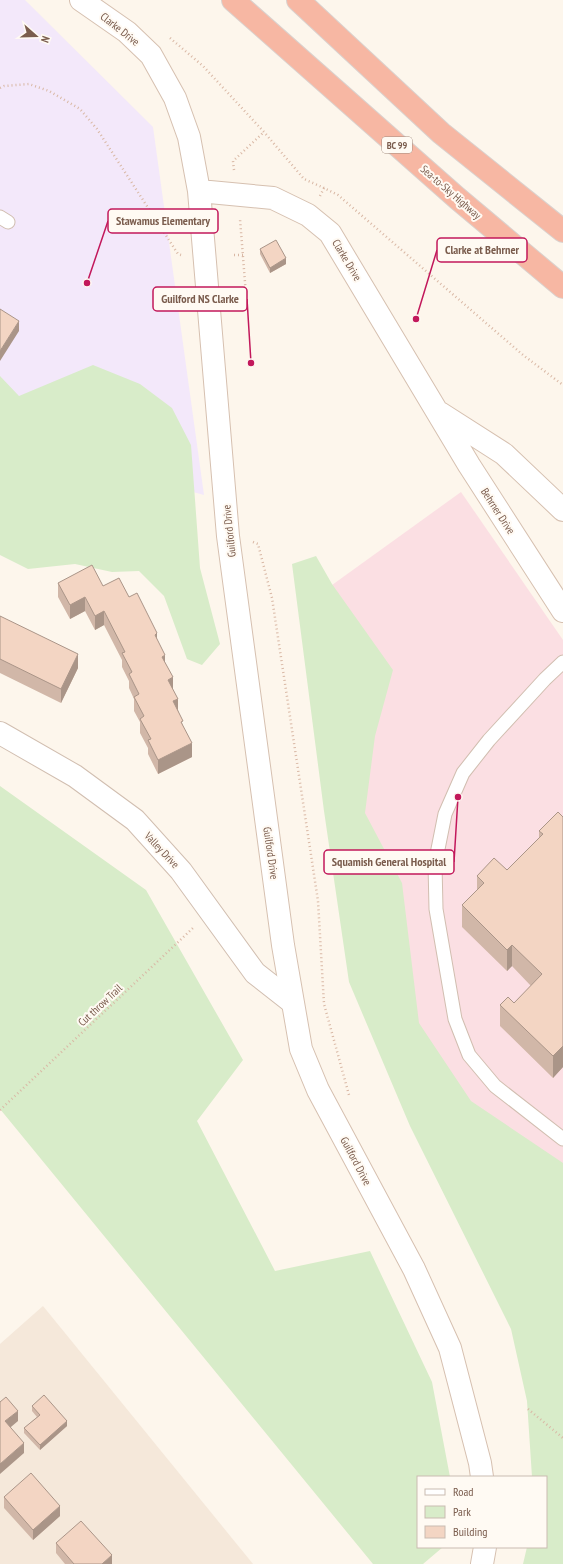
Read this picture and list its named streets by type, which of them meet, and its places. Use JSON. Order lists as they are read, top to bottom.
{
  "streets": {
    "highway": ["BC 99", "Sea-to-Sky Highway"],
    "street": [
      "Clarke Drive",
      "Behrner Drive",
      "Guilford Drive",
      "Valley Drive"
    ],
    "path": ["Cut throw Trail"]
  },
  "crossings": [
    ["Clarke Drive", "Behrner Drive"],
    ["Clarke Drive", "Guilford Drive"],
    ["Guilford Drive", "Valley Drive"],
    ["Valley Drive", "Cut throw Trail"]
  ],
  "places": [
    "Stawamus Elementary",
    "Clarke at Behrner",
    "Guilford NS Clarke",
    "Squamish General Hospital"
  ],
  "legend": ["Road", "Park", "Building"],
  "north": "right"
}
